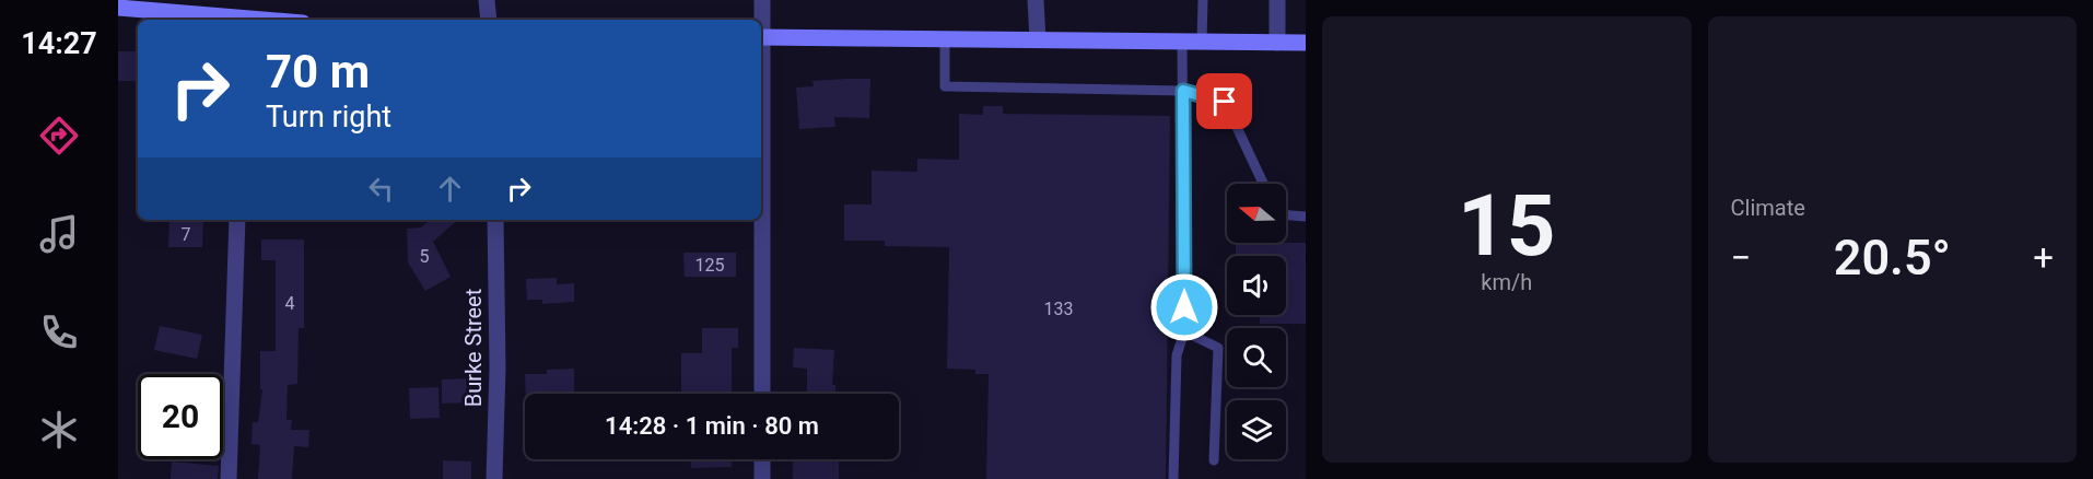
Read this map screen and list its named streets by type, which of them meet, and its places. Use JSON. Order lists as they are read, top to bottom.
{
  "streets": {
    "street": ["Burke Street"]
  },
  "house_numbers": [
    "7",
    "5",
    "125",
    "4",
    "133"
  ],
  "north": "left",
  "page": {
    "tabs": "14:27",
    "tile": [
      ["15", "km/h"],
      "Climate"
    ],
    "turn": ["70 m", "Turn right"],
    "heat": ["−", "20.5°", "+"],
    "limit": "20",
    "trip": "14:28 · 1 min · 80 m"
  }
}
